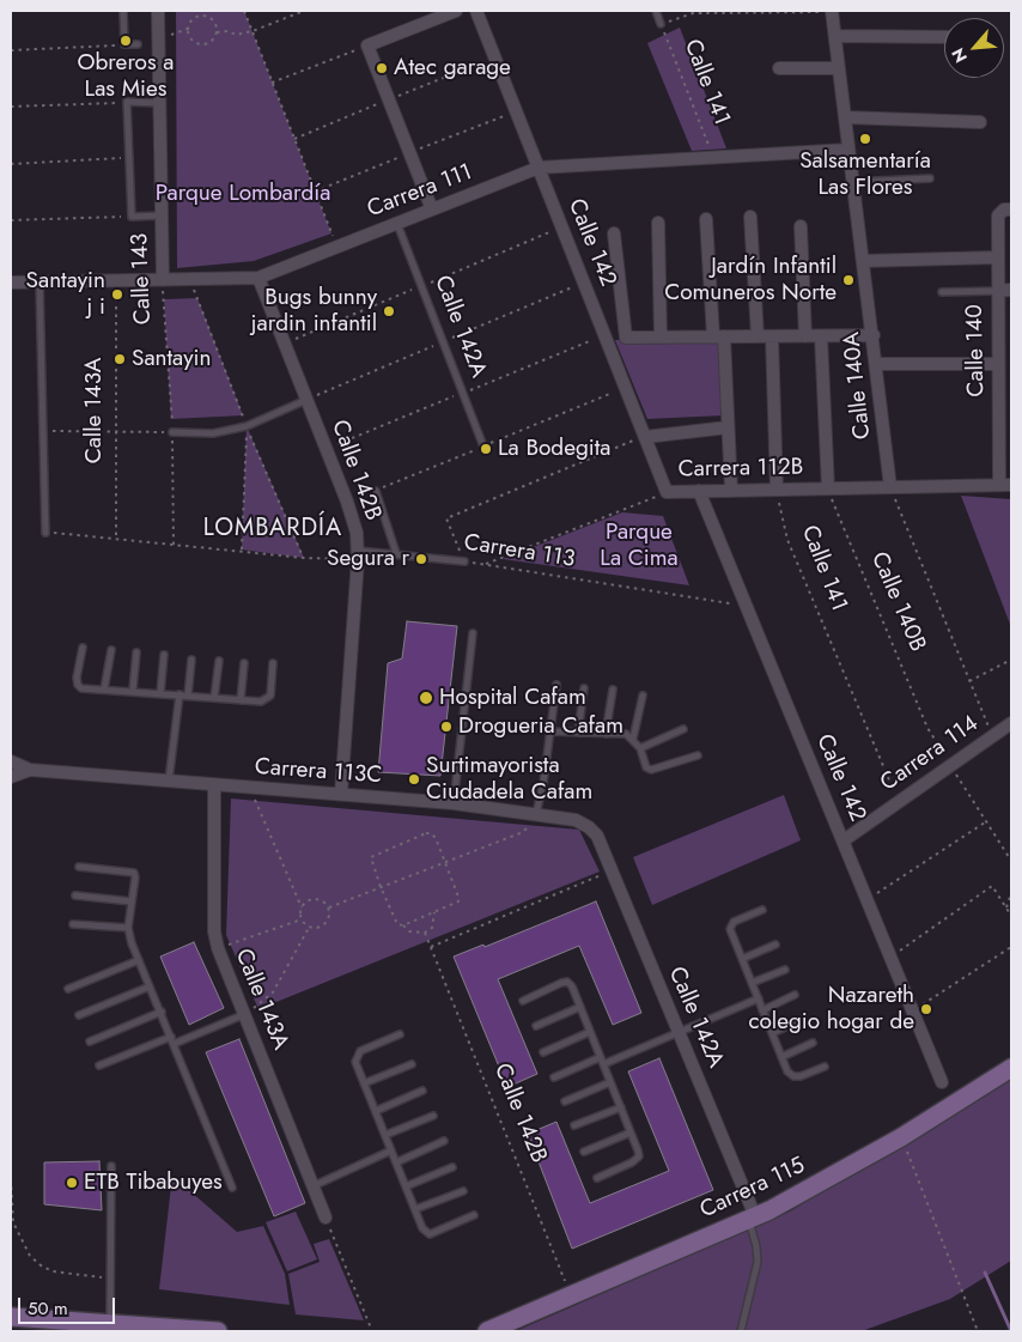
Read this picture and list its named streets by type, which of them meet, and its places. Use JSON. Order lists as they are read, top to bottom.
{
  "streets": {
    "street": [
      "Carrera 111",
      "Calle 142",
      "Calle 143",
      "Calle 142A",
      "Calle 140",
      "Calle 140A",
      "Calle 143A",
      "Carrera 112B",
      "Calle 142B",
      "Carrera 114",
      "Carrera 113C",
      "Carrera 115"
    ],
    "lane": ["Carrera 113"],
    "path": ["Calle 141", "Calle 140B"]
  },
  "crossings": [
    ["Calle 141", "Carrera 111"],
    ["Calle 141", "Carrera 112B"],
    ["Calle 141", "Carrera 114"],
    ["Carrera 111", "Calle 142"],
    ["Carrera 111", "Calle 143"],
    ["Carrera 111", "Calle 142A"],
    ["Carrera 111", "Calle 140A"],
    ["Carrera 111", "Calle 143A"],
    ["Carrera 111", "Calle 142B"],
    ["Calle 142", "Carrera 112B"],
    ["Calle 142", "Carrera 113"],
    ["Calle 142", "Carrera 114"],
    ["Calle 142A", "Carrera 113C"],
    ["Calle 142A", "Carrera 115"],
    ["Calle 140", "Carrera 112B"],
    ["Calle 140A", "Carrera 112B"],
    ["Calle 143A", "Carrera 113C"],
    ["Carrera 112B", "Carrera 113"],
    ["Carrera 112B", "Calle 140B"],
    ["Calle 142B", "Carrera 113"],
    ["Calle 142B", "Carrera 113C"],
    ["Calle 142B", "Carrera 115"],
    ["Calle 140B", "Carrera 114"]
  ],
  "districts": ["LOMBARDÍA"],
  "parks": ["Parque Lombardía", "Parque La Cima"],
  "places": [
    "Obreros a Las Mies",
    "Atec garage",
    "Salsamentaría Las Flores",
    "Jardín Infantil Comuneros Norte",
    "Santayin j i",
    "Bugs bunny jardin infantil",
    "Santayin",
    "La Bodegita",
    "Segura r",
    "Hospital Cafam",
    "Drogueria Cafam",
    "Surtimayorista Ciudadela Cafam",
    "Nazareth colegio hogar de",
    "ETB Tibabuyes"
  ],
  "scale_bar": "50 m",
  "north": "bottom left"
}
